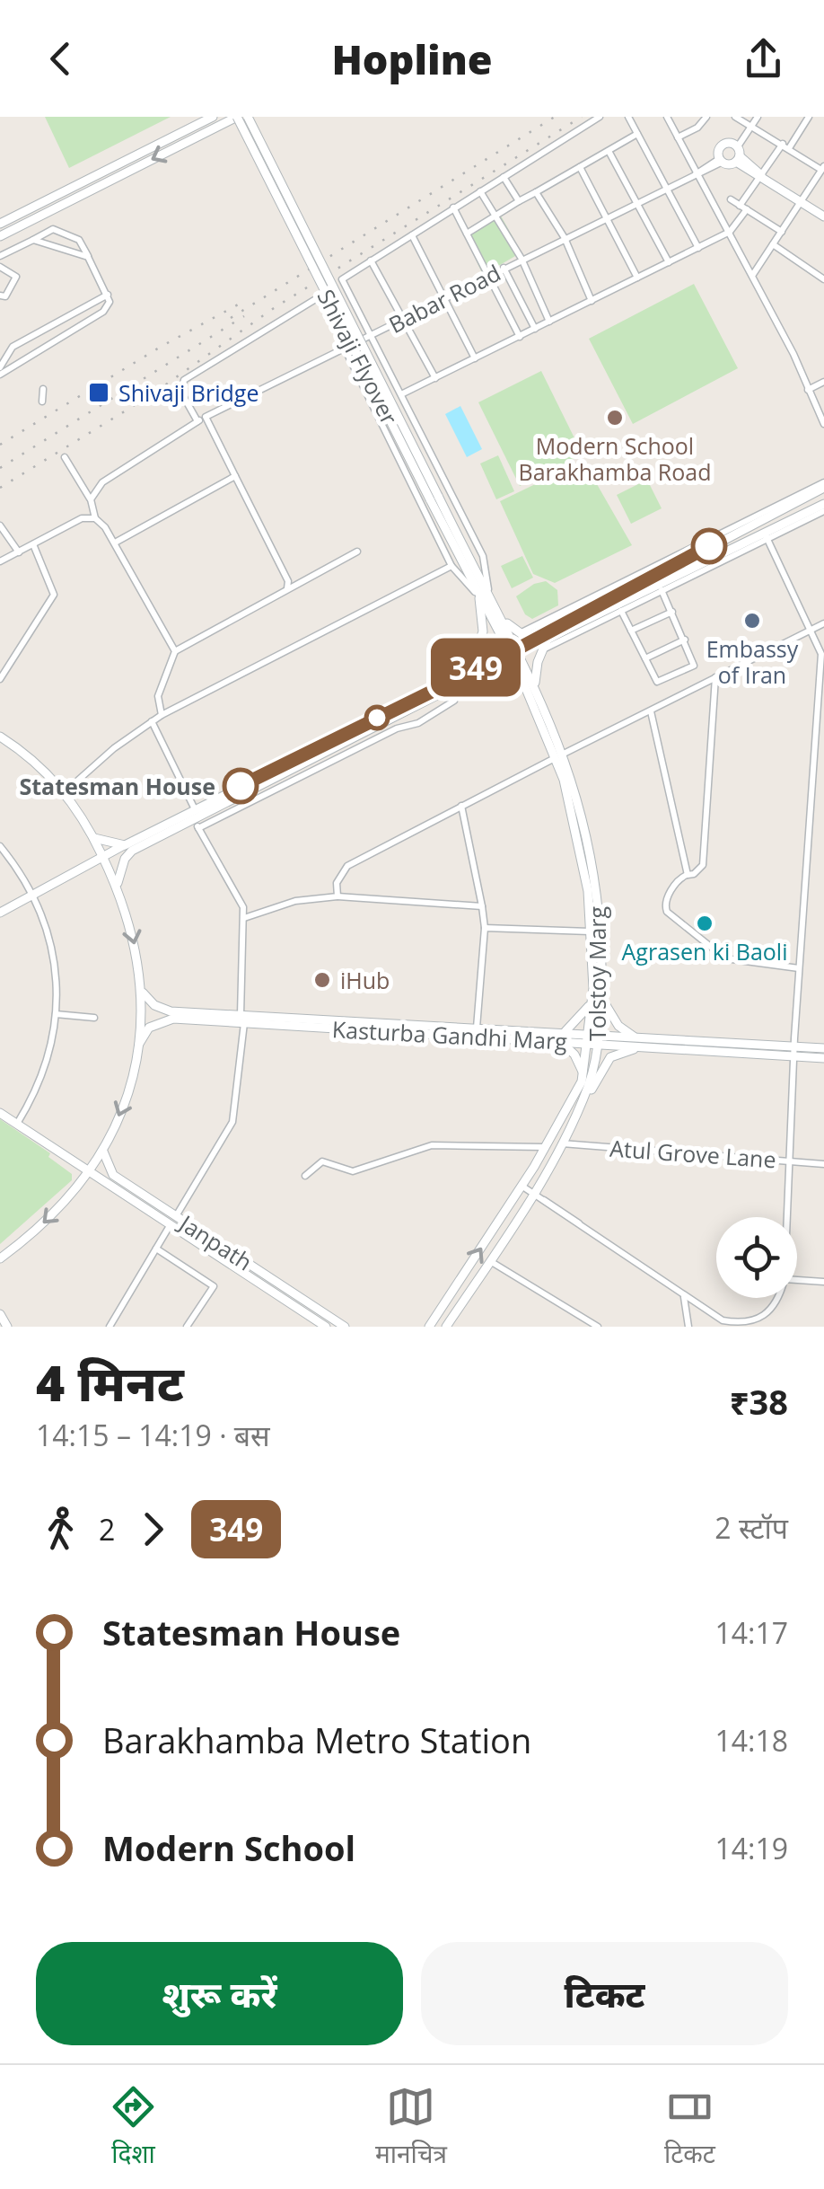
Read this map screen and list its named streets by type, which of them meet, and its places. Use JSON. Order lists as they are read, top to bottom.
{
  "streets": {
    "main road": [
      "Shivaji Flyover",
      "Tolstoy Marg",
      "Kasturba Gandhi Marg",
      "Janpath"
    ],
    "street": ["Babar Road", "Atul Grove Lane"]
  },
  "crossings": [
    ["Shivaji Flyover", "Tolstoy Marg"],
    ["Tolstoy Marg", "Kasturba Gandhi Marg"],
    ["Tolstoy Marg", "Atul Grove Lane"]
  ],
  "places": {
    "transit": ["Shivaji Bridge"],
    "other": [
      "Modern School Barakhamba Road",
      "Embassy of Iran",
      "Statesman House",
      "Agrasen ki Baoli",
      "iHub"
    ]
  },
  "lines": ["bus line 349"],
  "page": {
    "header": "Hopline",
    "on_map": "349",
    "heading": ["4 मिनट", "14:15 – 14:19 · बस", "₹38"],
    "legs": ["2", "349", "2 स्टॉप"],
    "list": [
      {
        "name": "Statesman House",
        "value": "14:17"
      },
      {
        "name": "Barakhamba Metro Station",
        "value": "14:18"
      },
      {
        "name": "Modern School",
        "value": "14:19"
      }
    ],
    "buttons": ["शुरू करें", "टिकट"],
    "tabs": ["दिशा", "मानचित्र", "टिकट"]
  }
}
